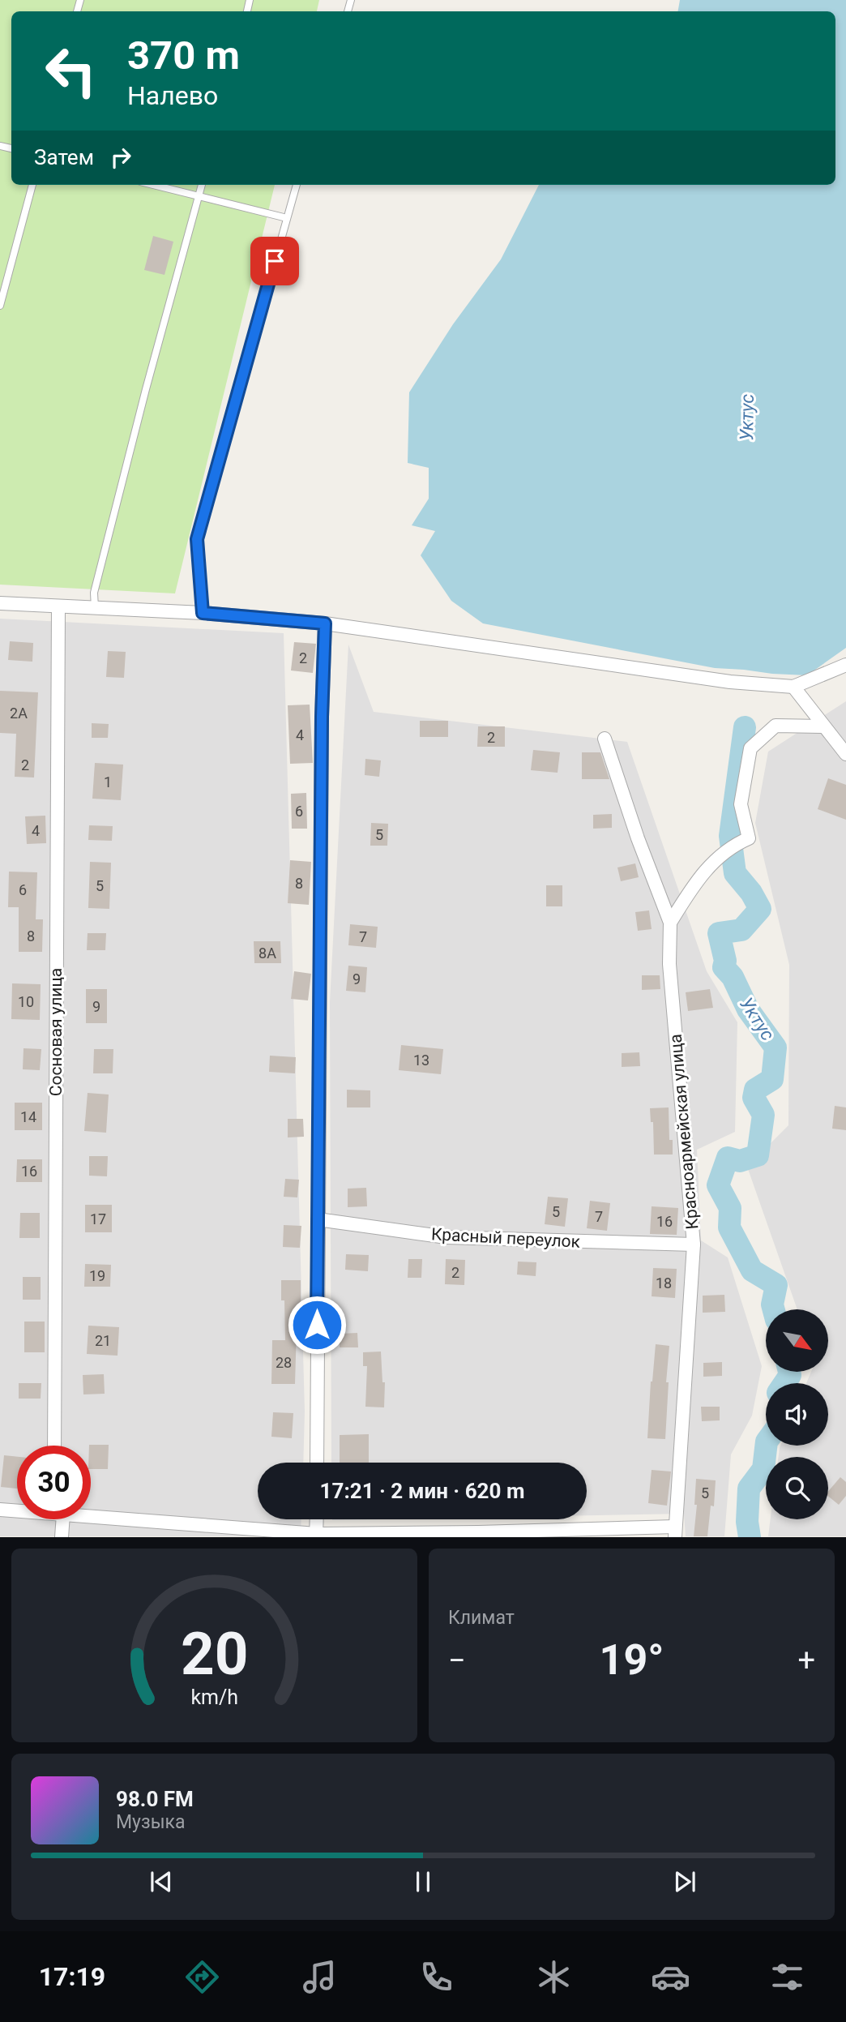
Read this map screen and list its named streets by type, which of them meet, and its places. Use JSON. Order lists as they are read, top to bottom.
{
  "streets": {
    "street": ["Сосновая улица", "Красноармейская улица", "Красный переулок"]
  },
  "crossings": [
    ["Красноармейская улица", "Красный переулок"]
  ],
  "water": ["Уктус"],
  "house_numbers": [
    "2",
    "2А",
    "4",
    "2",
    "2",
    "1",
    "6",
    "4",
    "5",
    "8",
    "5",
    "6",
    "8",
    "7",
    "8А",
    "9",
    "10",
    "9",
    "13",
    "14",
    "16",
    "5",
    "7",
    "17",
    "16",
    "2",
    "19",
    "18",
    "21",
    "28",
    "5"
  ],
  "north": "bottom right",
  "page": {
    "turn": ["370 m", "Налево"],
    "then": "Затем",
    "limit": "30",
    "trip": "17:21 · 2 мин · 620 m",
    "tile": "Климат",
    "heat": ["−", "19°", "+"],
    "song": ["98.0 FM", "Музыка"],
    "tabs": "17:19",
    "gauge": ["20", "km/h"]
  }
}
